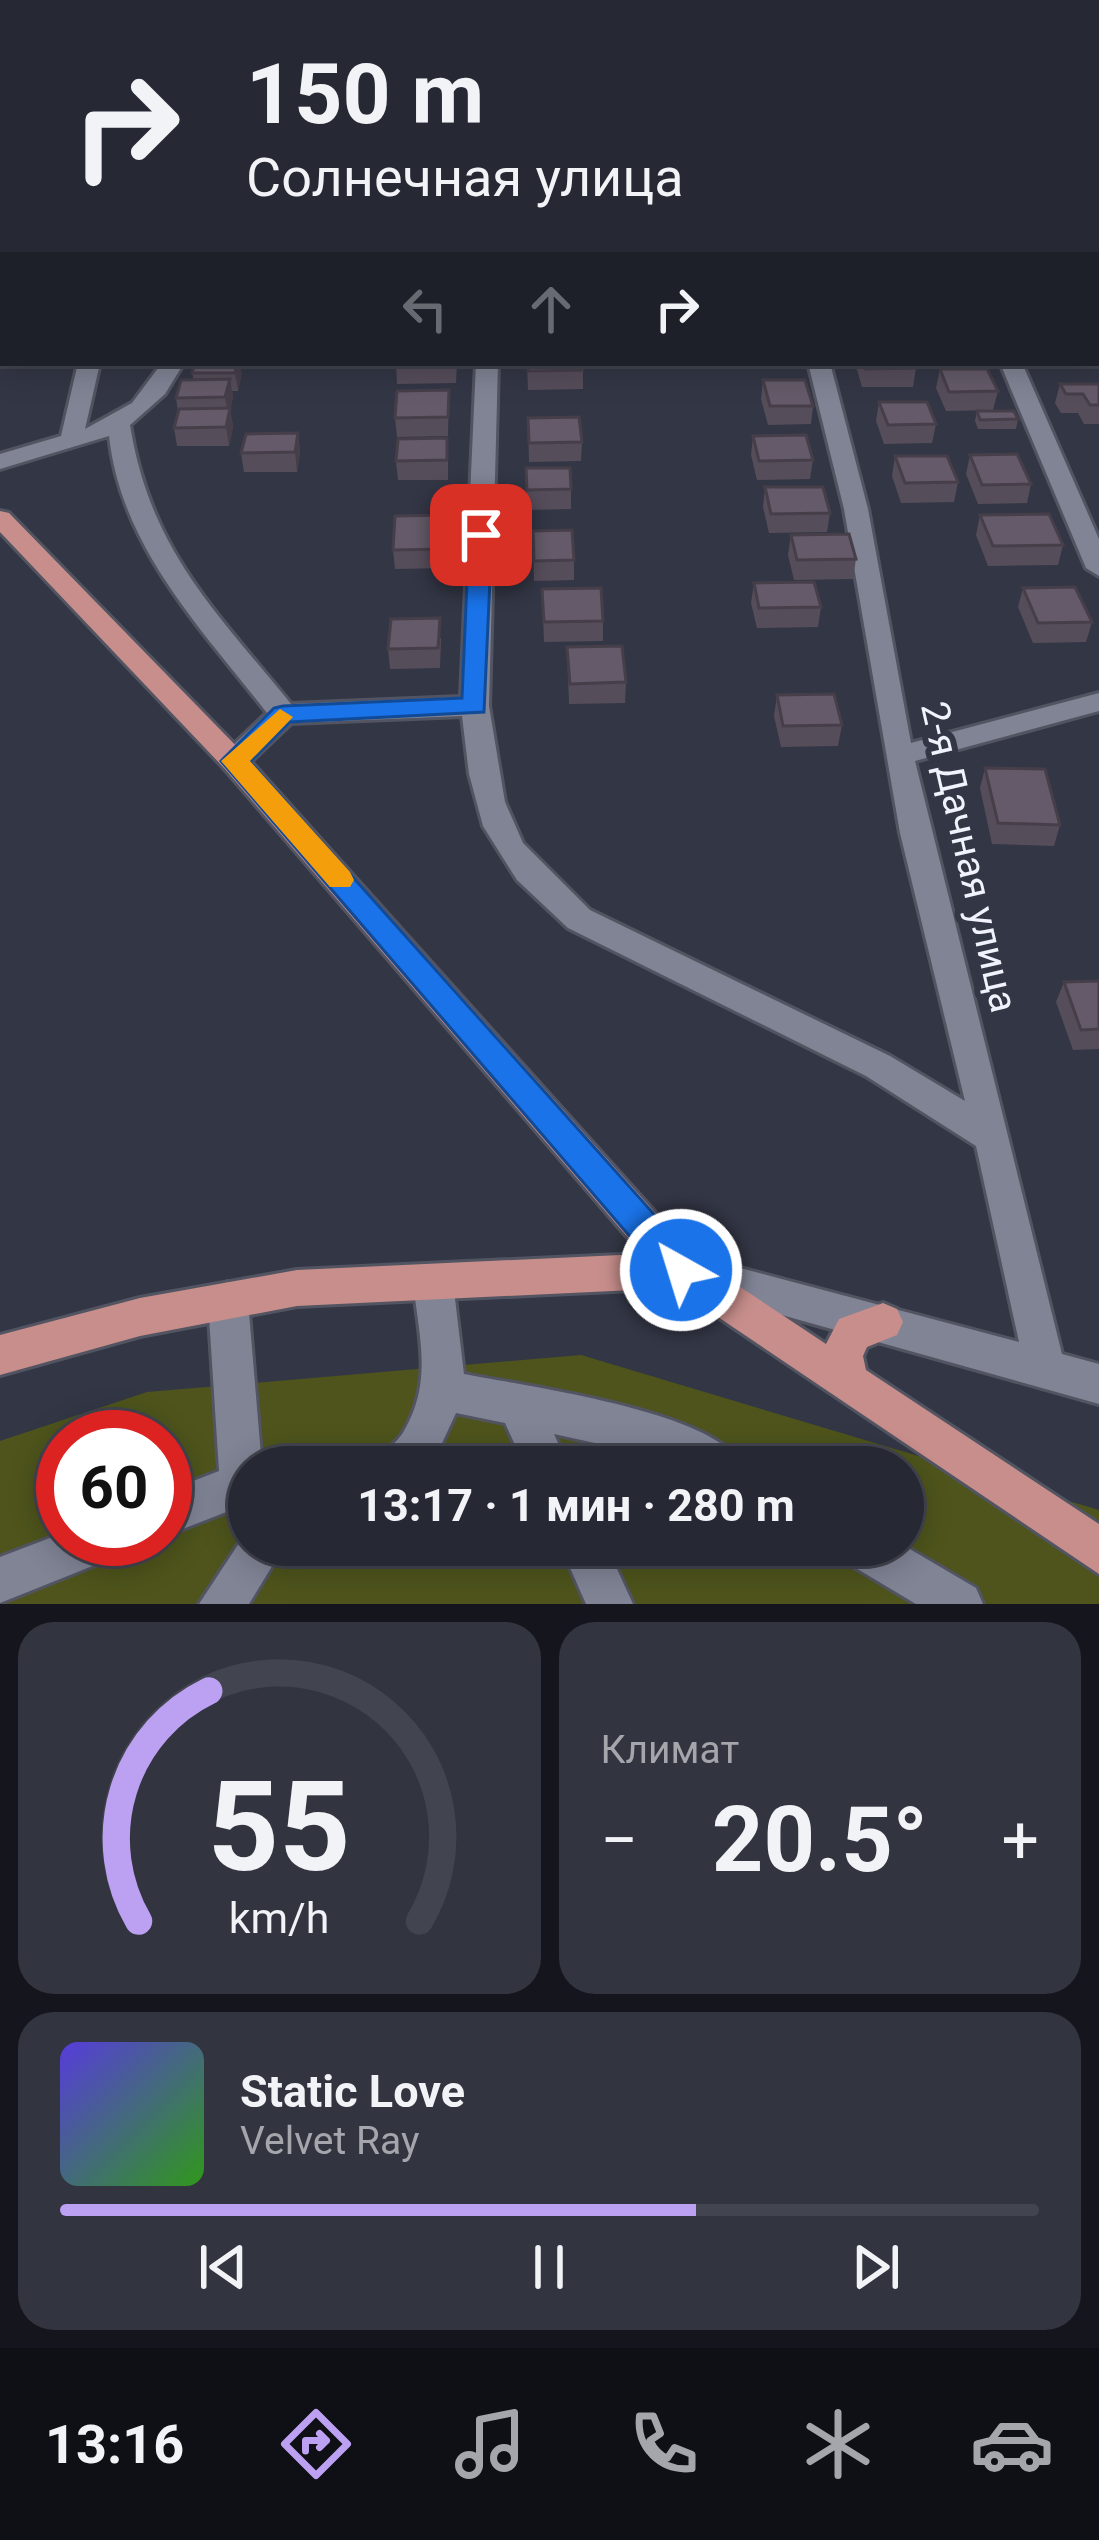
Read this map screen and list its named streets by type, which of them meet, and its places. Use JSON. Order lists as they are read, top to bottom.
{
  "streets": {
    "street": ["2-я Дачная улица"]
  },
  "page": {
    "turn": ["150 m", "Солнечная улица"],
    "limit": "60",
    "trip": "13:17 · 1 мин · 280 m",
    "tile": "Климат",
    "heat": ["−", "20.5°", "+"],
    "song": ["Static Love", "Velvet Ray"],
    "tabs": "13:16",
    "gauge": ["55", "km/h"]
  }
}
